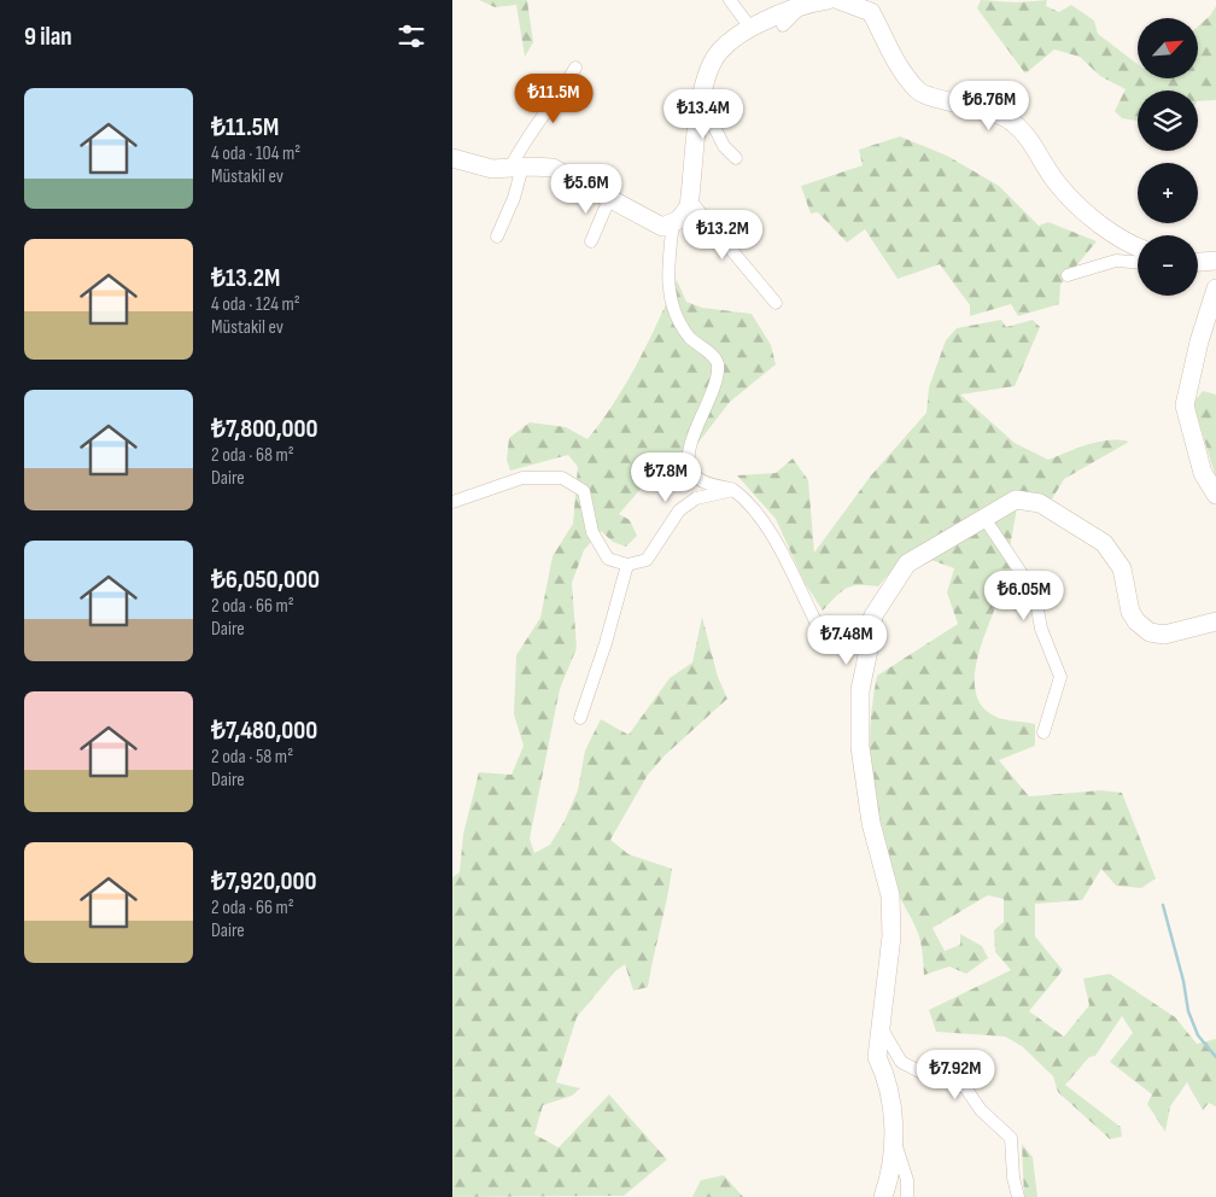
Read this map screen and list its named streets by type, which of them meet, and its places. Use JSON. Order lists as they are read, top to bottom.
{
  "north": "top right",
  "page": {
    "heading": "9 ilan",
    "map_buttons": ["+", "−"],
    "list": [
      {
        "name": "₺11.5M",
        "note": "4 oda · 104 m² · Müstakil ev"
      },
      {
        "name": "₺13.2M",
        "note": "4 oda · 124 m² · Müstakil ev"
      },
      {
        "name": "₺7,800,000",
        "note": "2 oda · 68 m² · Daire"
      },
      {
        "name": "₺6,050,000",
        "note": "2 oda · 66 m² · Daire"
      },
      {
        "name": "₺7,480,000",
        "note": "2 oda · 58 m² · Daire"
      },
      {
        "name": "₺7,920,000",
        "note": "2 oda · 66 m² · Daire"
      }
    ],
    "price": [
      "₺11.5M",
      "₺6.76M",
      "₺13.4M",
      "₺5.6M",
      "₺13.2M",
      "₺7.8M",
      "₺6.05M",
      "₺7.48M",
      "₺7.92M"
    ]
  }
}
